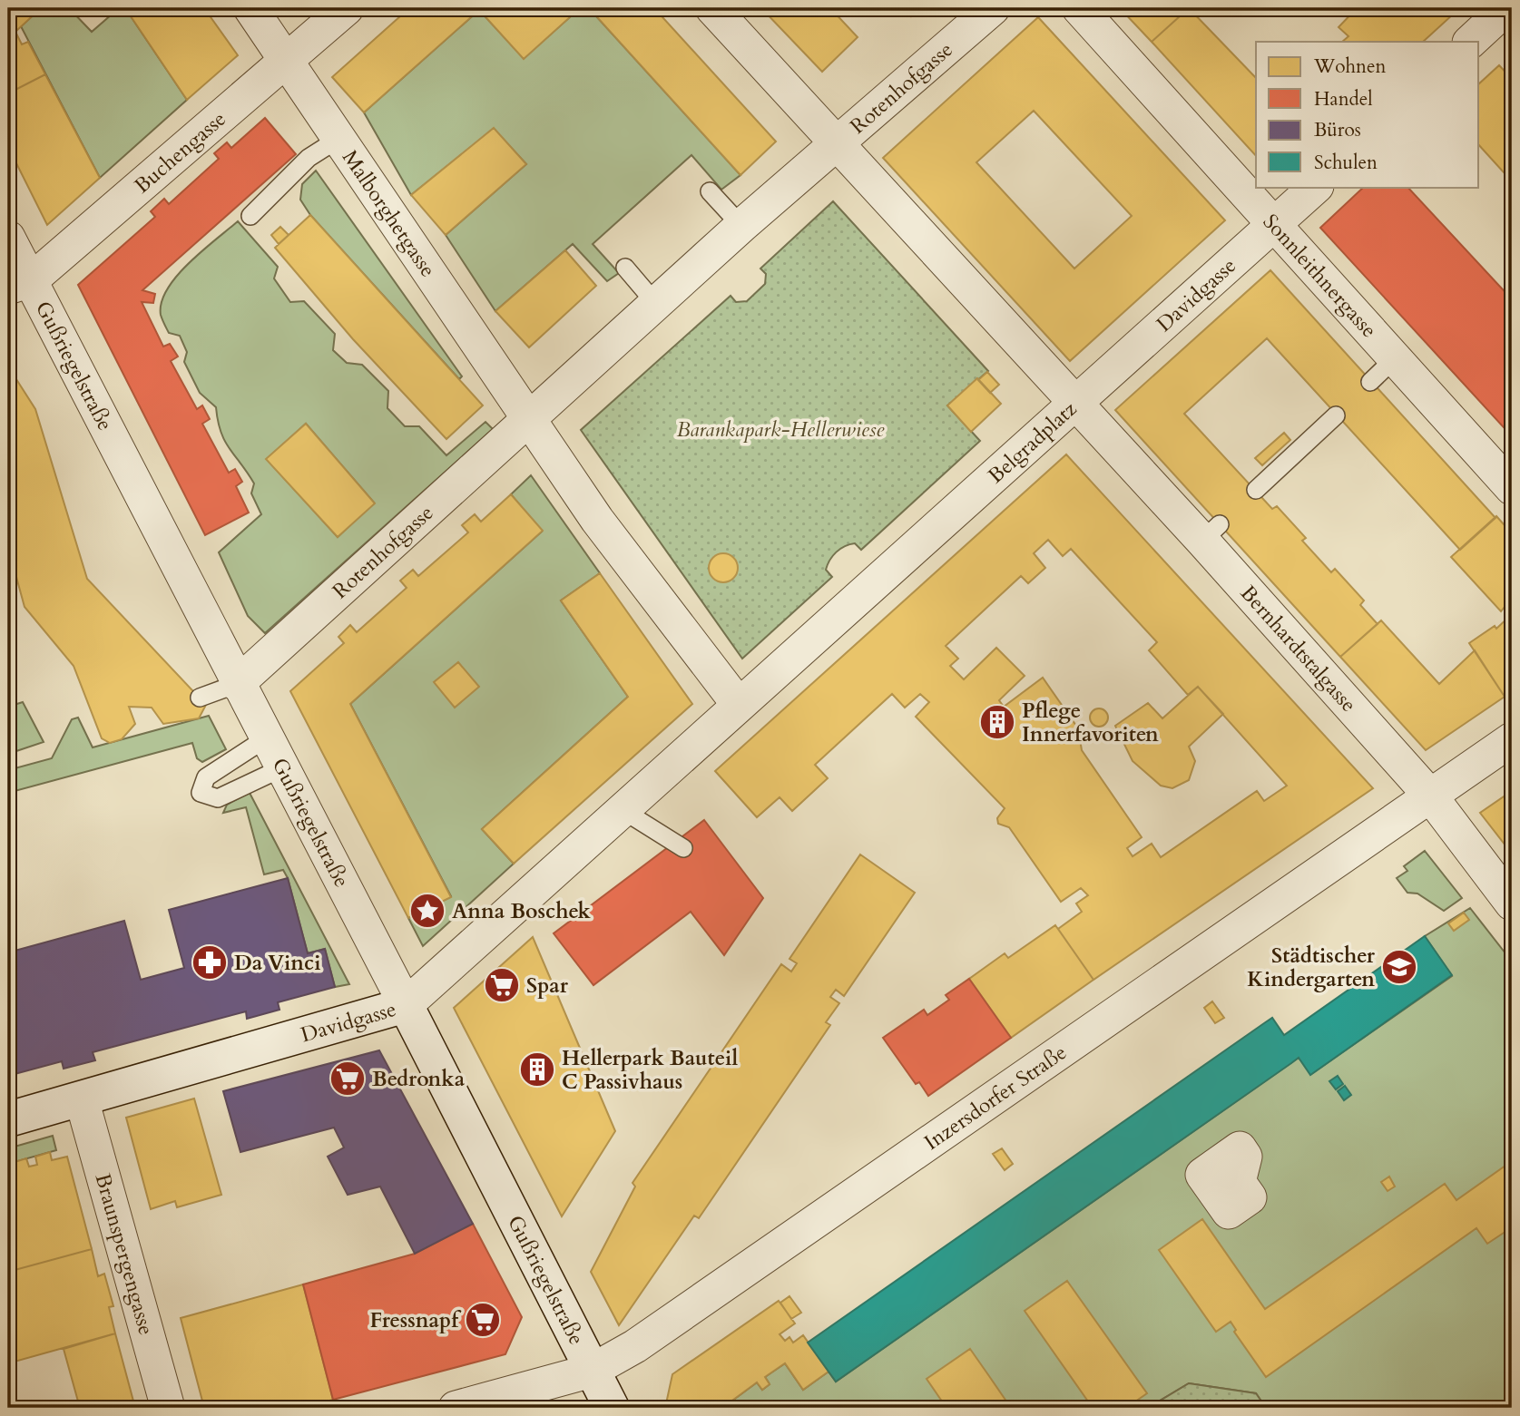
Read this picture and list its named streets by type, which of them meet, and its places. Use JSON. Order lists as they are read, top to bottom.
{
  "streets": {
    "street": [
      "Rotenhofgasse",
      "Buchengasse",
      "Malborghetgasse",
      "Sonnleithnergasse",
      "Davidgasse",
      "Gußriegelstraße",
      "Belgradplatz",
      "Bernhardtstalgasse",
      "Inzersdorfer Straße",
      "Braunspergengasse"
    ]
  },
  "crossings": [
    ["Rotenhofgasse", "Malborghetgasse"],
    ["Rotenhofgasse", "Gußriegelstraße"],
    ["Rotenhofgasse", "Belgradplatz"],
    ["Buchengasse", "Malborghetgasse"],
    ["Buchengasse", "Gußriegelstraße"],
    ["Sonnleithnergasse", "Davidgasse"],
    ["Davidgasse", "Gußriegelstraße"],
    ["Davidgasse", "Belgradplatz"],
    ["Davidgasse", "Bernhardtstalgasse"],
    ["Davidgasse", "Braunspergengasse"],
    ["Gußriegelstraße", "Inzersdorfer Straße"],
    ["Belgradplatz", "Bernhardtstalgasse"],
    ["Bernhardtstalgasse", "Inzersdorfer Straße"]
  ],
  "parks": ["Barankapark-Hellerwiese"],
  "places": {
    "building": ["Pflege Innerfavoriten", "Hellerpark Bauteil C Passivhaus"],
    "place": ["Anna Boschek"],
    "pharmacy": ["Da Vinci"],
    "school or university": ["Städtischer Kindergarten"],
    "supermarket": ["Spar", "Bedronka", "Fressnapf"]
  },
  "legend": [
    "Wohnen",
    "Handel",
    "Büros",
    "Schulen"
  ]
}
